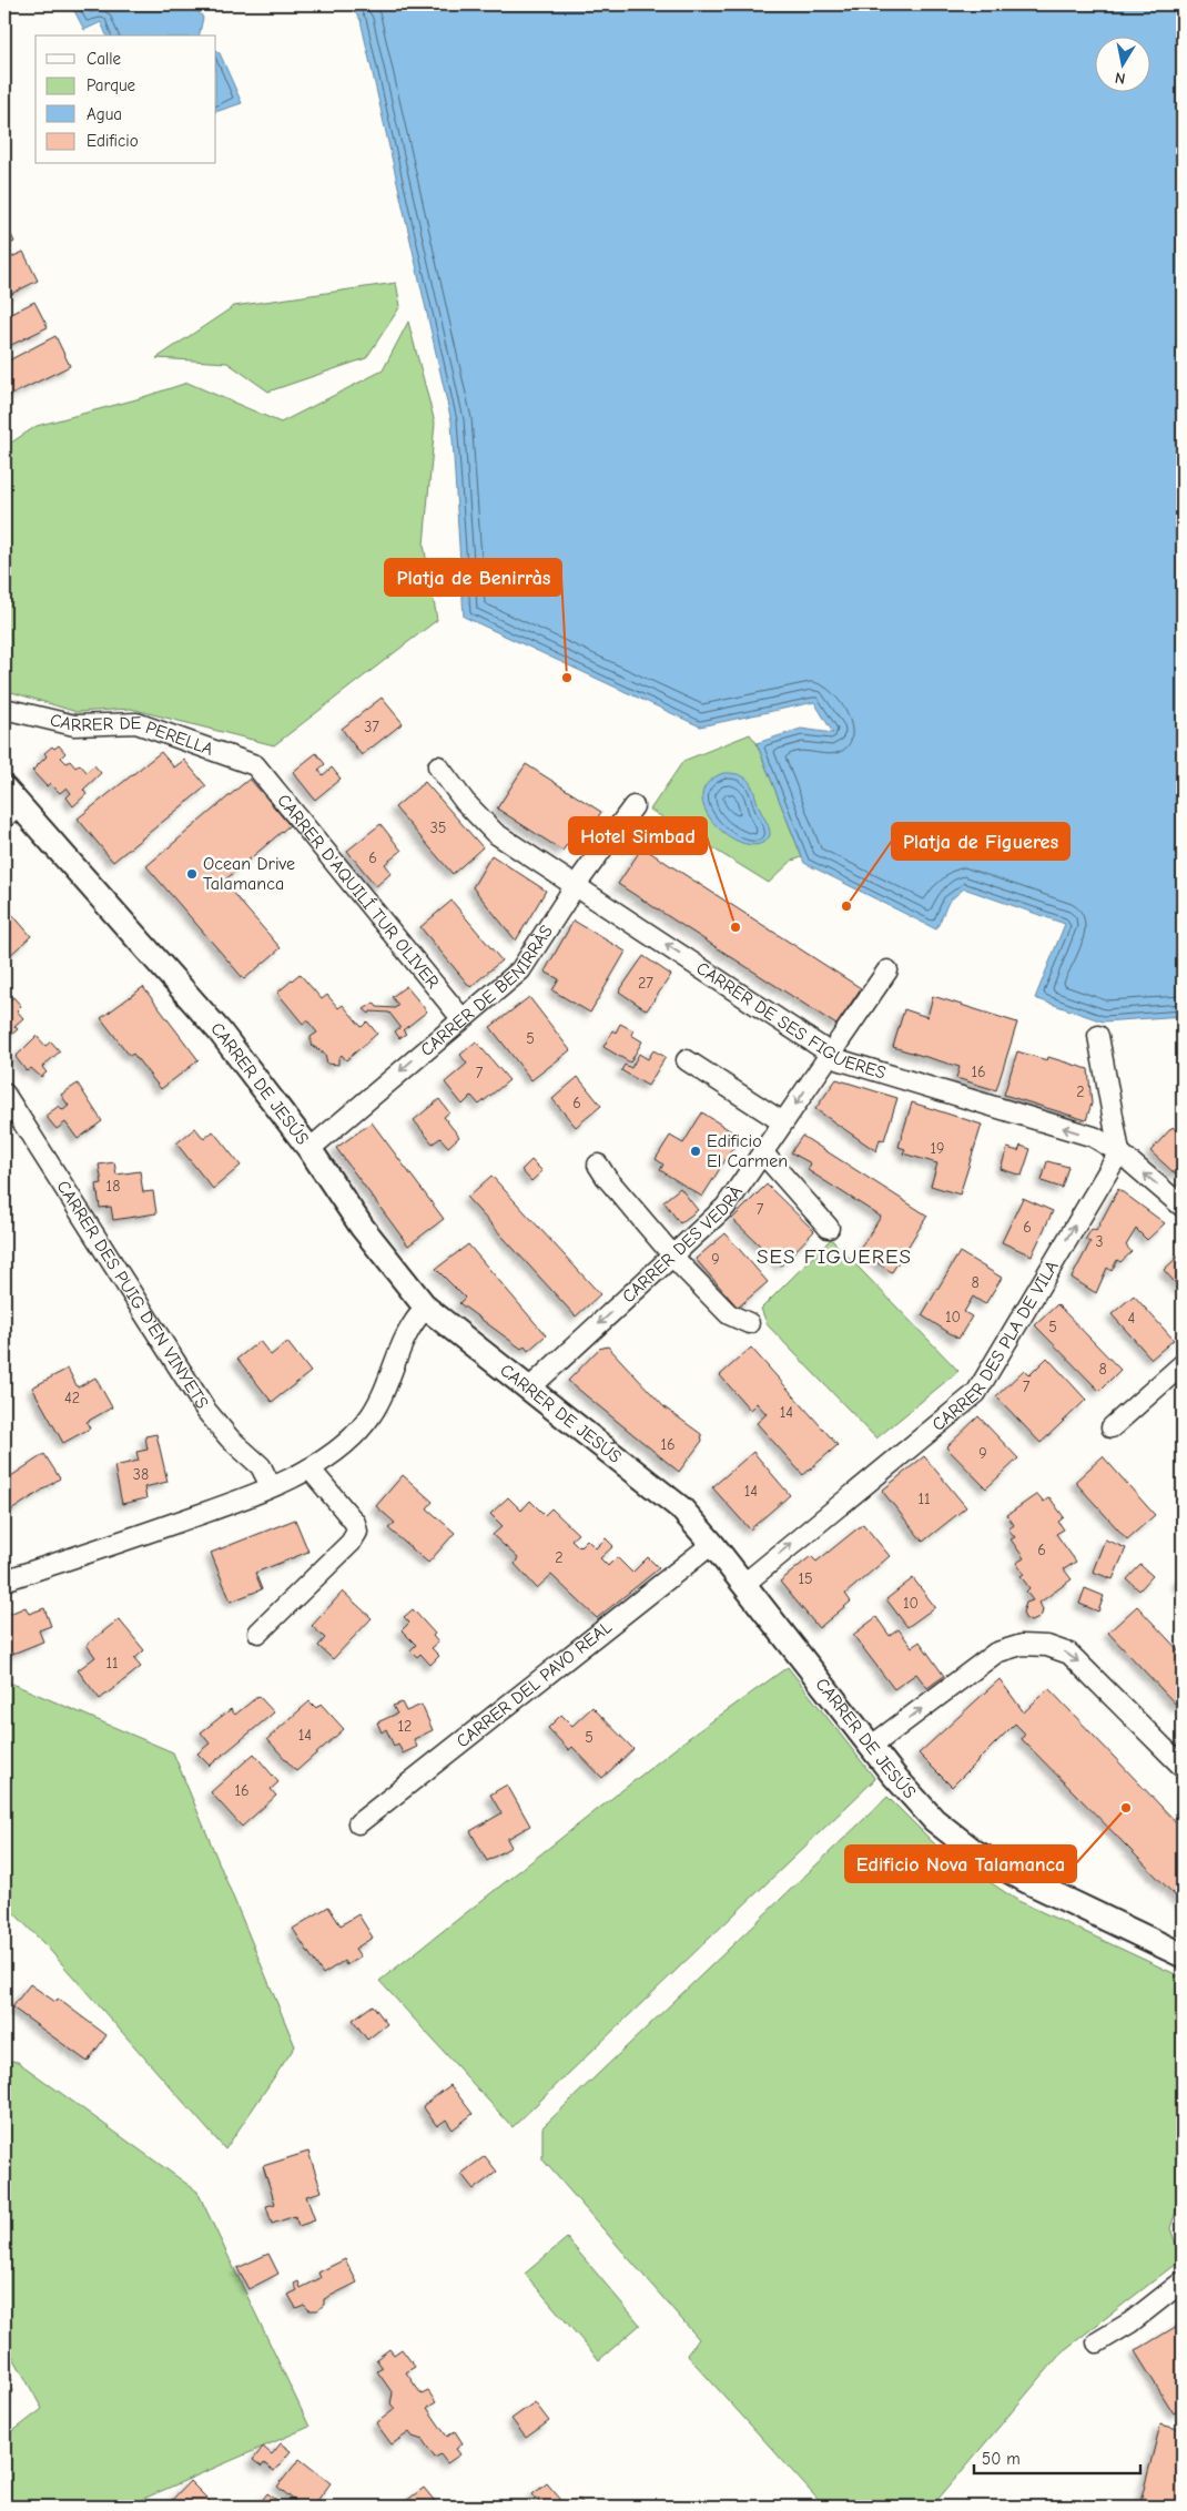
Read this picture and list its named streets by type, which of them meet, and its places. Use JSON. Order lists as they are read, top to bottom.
{
  "streets": {
    "street": [
      "CARRER DE PERELLA",
      "CARRER D'AQUILÍ TUR OLIVER",
      "CARRER DE BENIRRÀS",
      "CARRER DE SES FIGUERES",
      "CARRER DE JESÚS",
      "CARRER DES VEDRÀ",
      "CARRER DES PUIG D'EN VINYETS",
      "CARRER DES PLA DE VILA",
      "CARRER DEL PAVO REAL"
    ]
  },
  "crossings": [
    ["CARRER DE PERELLA", "CARRER D'AQUILÍ TUR OLIVER"],
    ["CARRER D'AQUILÍ TUR OLIVER", "CARRER DE BENIRRÀS"],
    ["CARRER DE BENIRRÀS", "CARRER DE SES FIGUERES"],
    ["CARRER DE BENIRRÀS", "CARRER DE JESÚS"],
    ["CARRER DE SES FIGUERES", "CARRER DES VEDRÀ"],
    ["CARRER DE SES FIGUERES", "CARRER DES PLA DE VILA"],
    ["CARRER DE JESÚS", "CARRER DES VEDRÀ"],
    ["CARRER DE JESÚS", "CARRER DES PLA DE VILA"],
    ["CARRER DE JESÚS", "CARRER DEL PAVO REAL"]
  ],
  "one_way": [
    "CARRER DE BENIRRÀS",
    "CARRER DE SES FIGUERES",
    "CARRER DES VEDRÀ",
    "CARRER DES PLA DE VILA"
  ],
  "districts": ["SES FIGUERES"],
  "places": [
    "Platja de Benirràs",
    "Ocean Drive Talamanca",
    "Platja de Figueres",
    "Hotel Simbad",
    "Edificio El Carmen",
    "Edificio Nova Talamanca"
  ],
  "house_numbers": [
    "37",
    "35",
    "6",
    "27",
    "5",
    "16",
    "7",
    "2",
    "6",
    "19",
    "18",
    "7",
    "6",
    "3",
    "9",
    "8",
    "10",
    "4",
    "5",
    "8",
    "7",
    "42",
    "14",
    "16",
    "9",
    "38",
    "14",
    "11",
    "6",
    "2",
    "15",
    "10",
    "11",
    "12",
    "14",
    "5",
    "16"
  ],
  "legend": [
    "Calle",
    "Parque",
    "Agua",
    "Edificio"
  ],
  "scale_bar": "50 m",
  "north": "bottom"
}
